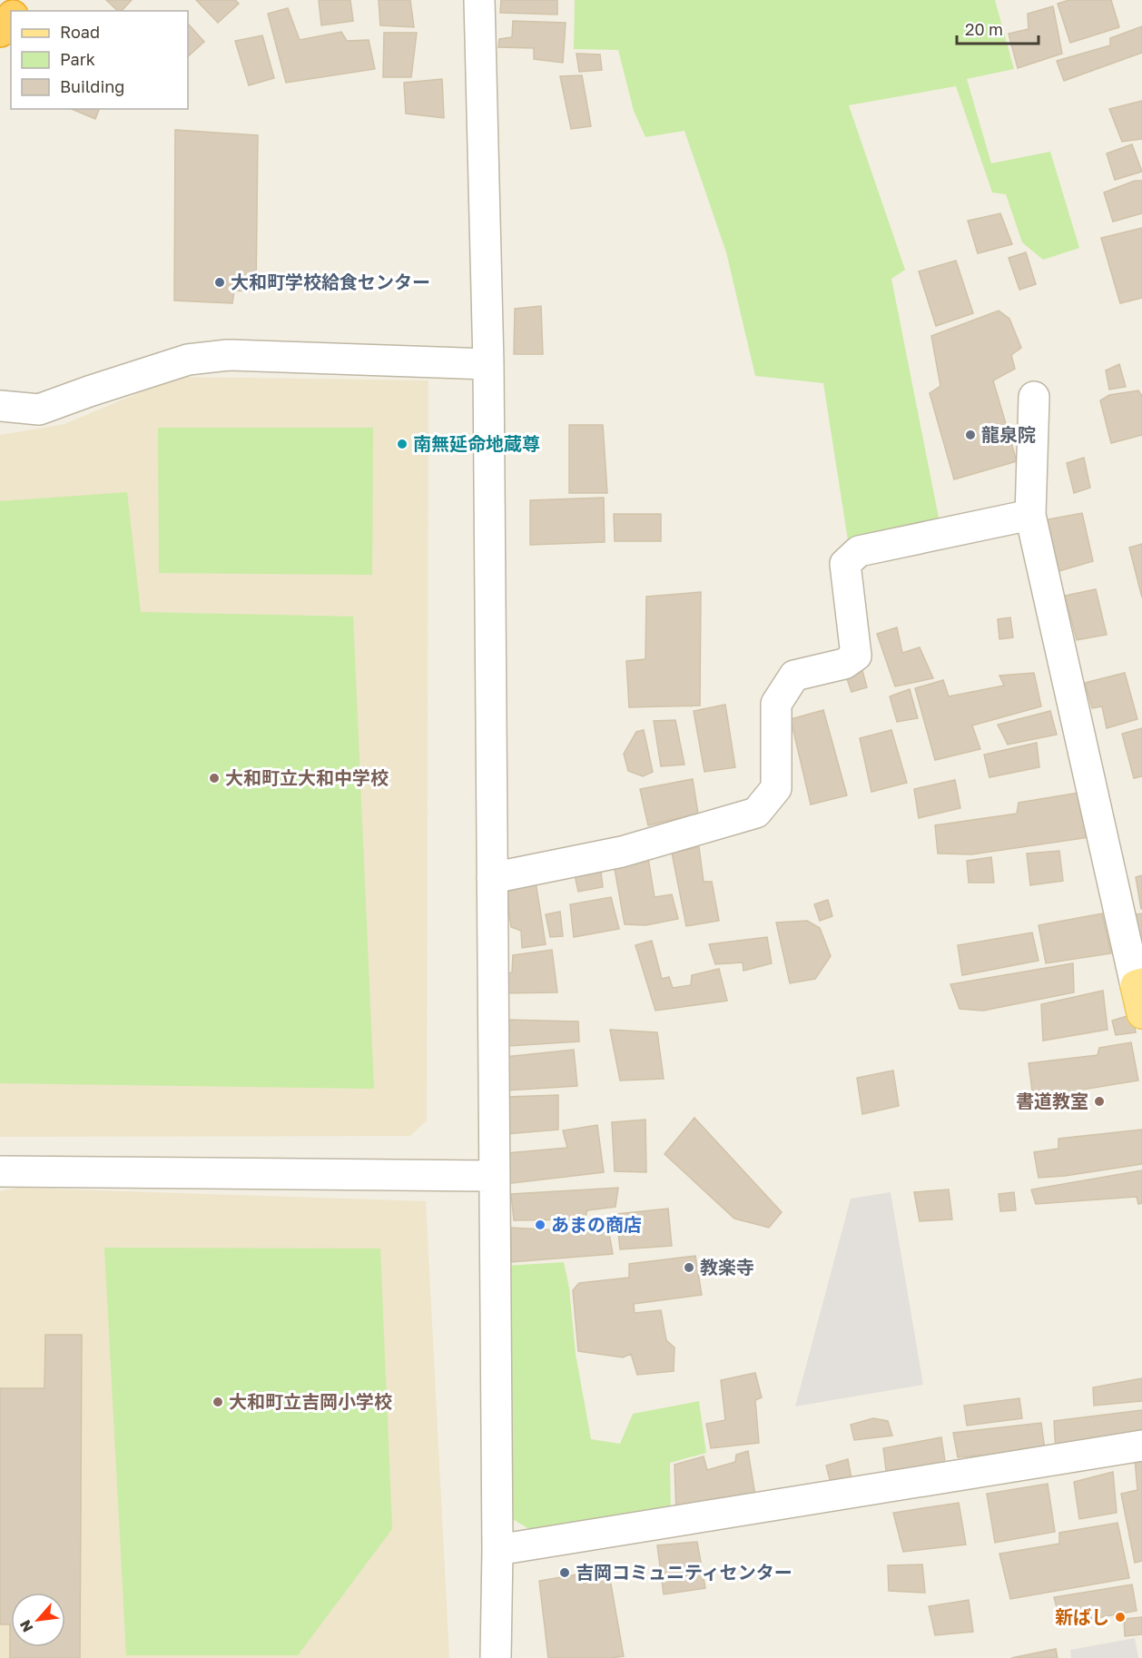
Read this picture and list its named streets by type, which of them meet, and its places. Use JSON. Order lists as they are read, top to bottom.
{
  "places": [
    "大和町学校給食センター",
    "龍泉院",
    "南無延命地蔵尊",
    "大和町立大和中学校",
    "書道教室",
    "あまの商店",
    "教楽寺",
    "大和町立吉岡小学校",
    "吉岡コミュニティセンター",
    "新ばし"
  ],
  "legend": ["Road", "Park", "Building"],
  "scale_bar": "20 m",
  "north": "bottom left"
}
